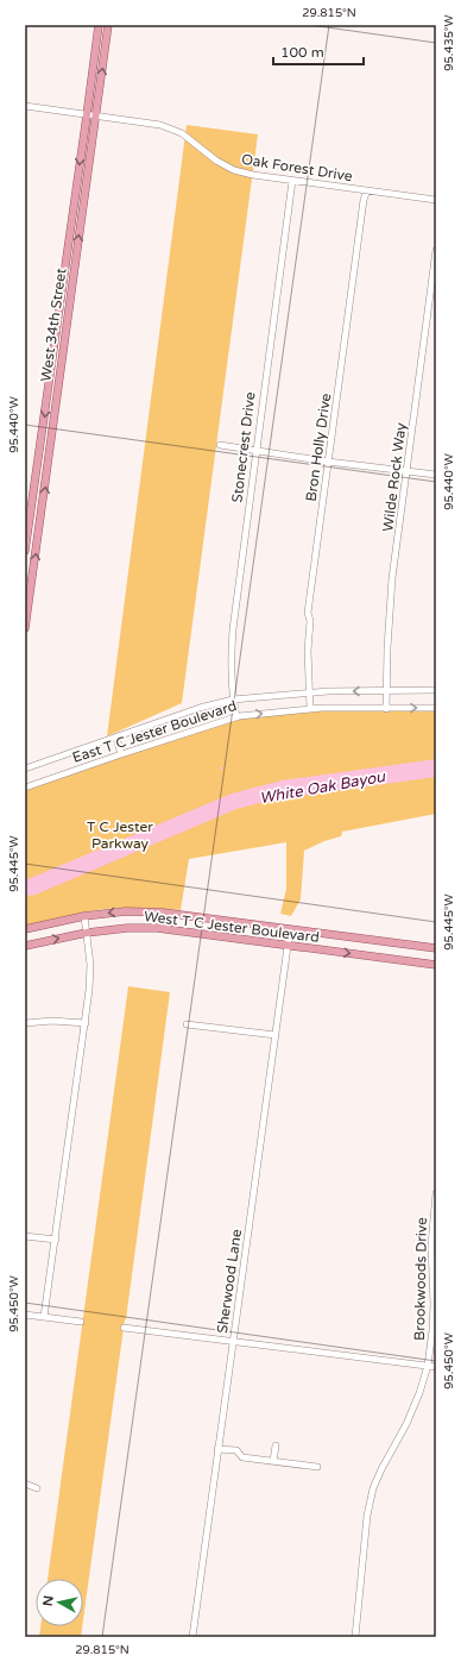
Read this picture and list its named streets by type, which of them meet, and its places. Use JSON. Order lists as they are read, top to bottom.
{
  "streets": {
    "main road": ["West 34th Street", "West T C Jester Boulevard"],
    "street": [
      "Oak Forest Drive",
      "Stonecrest Drive",
      "Bron Holly Drive",
      "Wilde Rock Way",
      "East T C Jester Boulevard",
      "Brookwoods Drive",
      "Sherwood Lane"
    ]
  },
  "crossings": [
    ["Oak Forest Drive", "West 34th Street"],
    ["Oak Forest Drive", "Stonecrest Drive"],
    ["Oak Forest Drive", "Bron Holly Drive"],
    ["Stonecrest Drive", "East T C Jester Boulevard"],
    ["Bron Holly Drive", "East T C Jester Boulevard"],
    ["Wilde Rock Way", "East T C Jester Boulevard"],
    ["West T C Jester Boulevard", "Sherwood Lane"]
  ],
  "water": ["White Oak Bayou"],
  "parks": ["T C Jester Parkway"],
  "scale_bar": "100 m",
  "north": "left",
  "coordinates": [
    "29.815°N",
    "95.435°W",
    "95.440°W",
    "95.445°W",
    "95.450°W"
  ]
}
